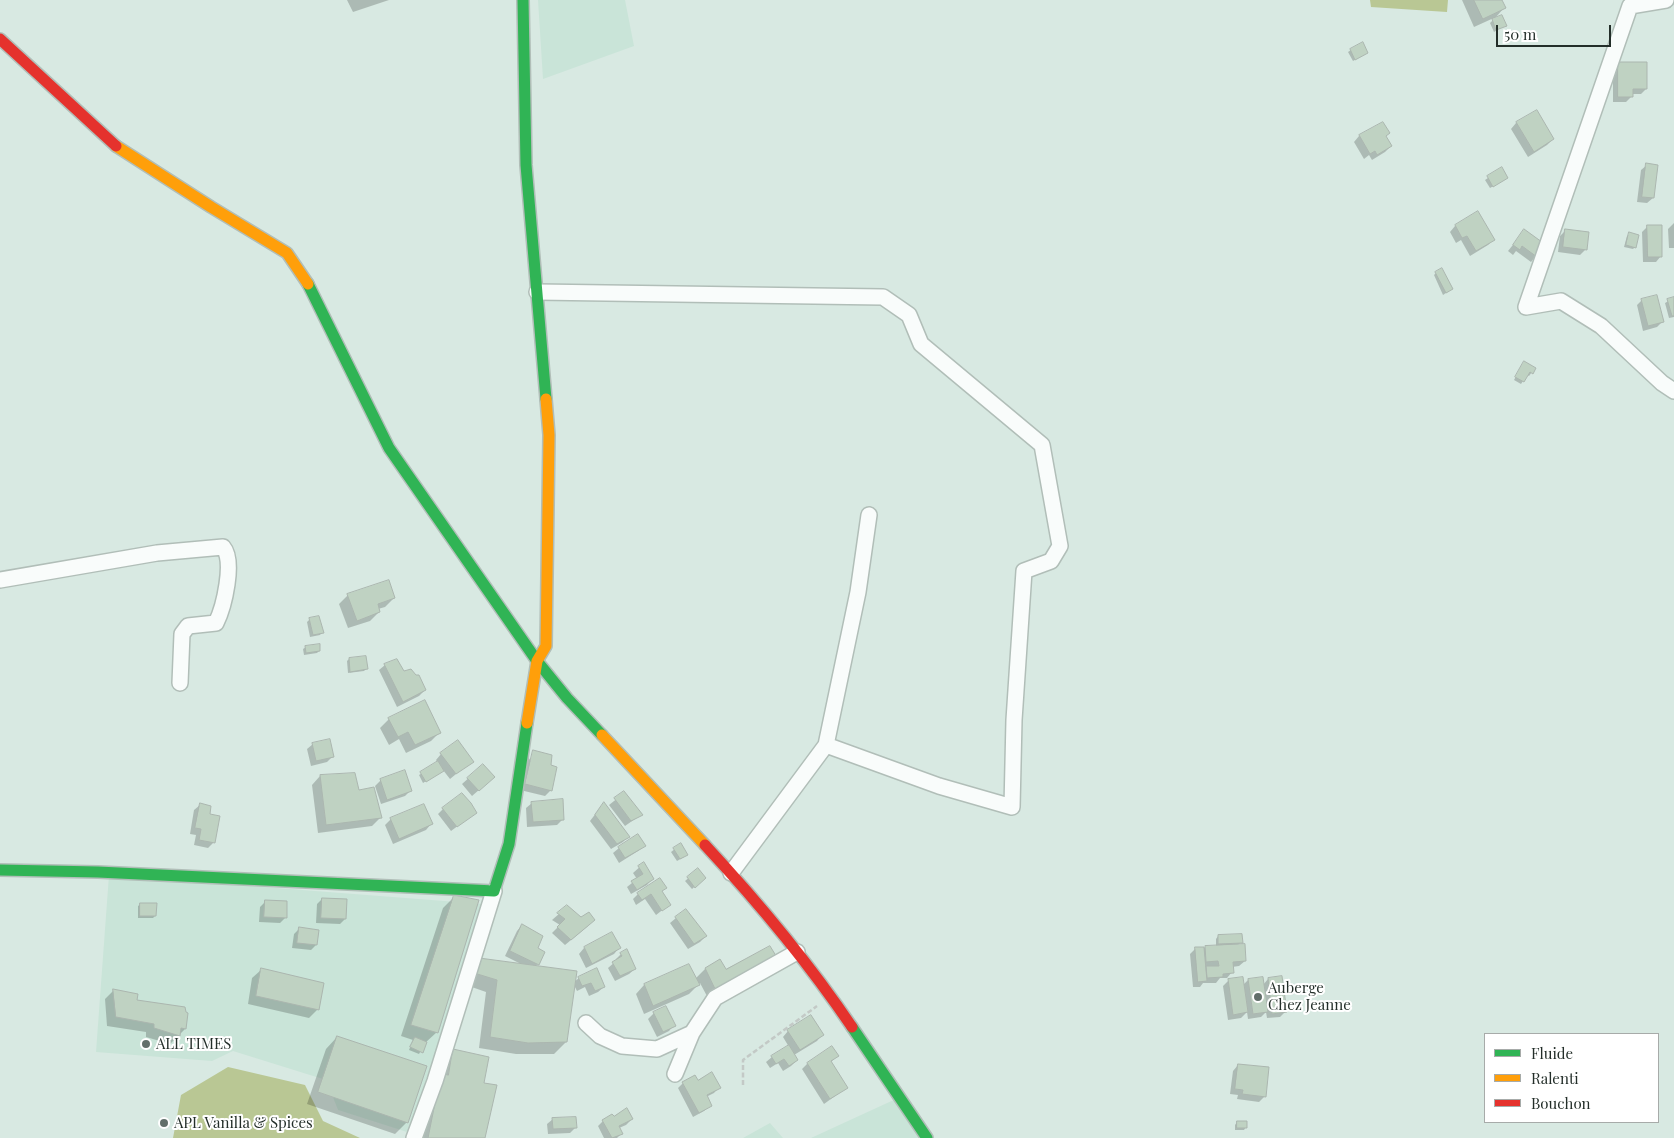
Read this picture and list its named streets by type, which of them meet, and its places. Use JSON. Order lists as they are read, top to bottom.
{
  "places": ["Auberge Chez Jeanne", "ALL TIMES", "APL Vanilla & Spices"],
  "legend": ["Fluide", "Ralenti", "Bouchon"],
  "scale_bar": "50 m"
}
